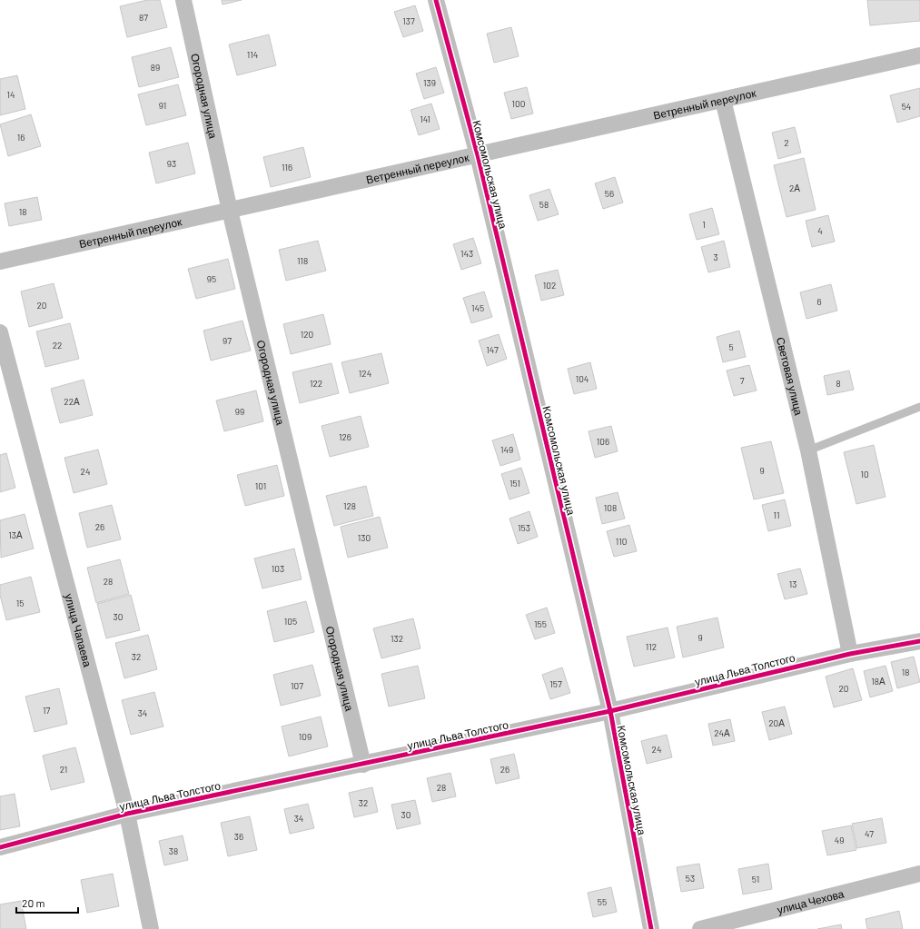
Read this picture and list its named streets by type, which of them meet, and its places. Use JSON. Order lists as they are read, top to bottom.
{
  "streets": {
    "street": [
      "Огородная улица",
      "Ветренный переулок",
      "Комсомольская улица",
      "Световая улица",
      "улица Чапаева",
      "улица Льва Толстого",
      "улица Чехова"
    ]
  },
  "crossings": [
    ["Огородная улица", "Ветренный переулок"],
    ["Огородная улица", "улица Льва Толстого"],
    ["Ветренный переулок", "Комсомольская улица"],
    ["Ветренный переулок", "Световая улица"],
    ["Комсомольская улица", "улица Льва Толстого"],
    ["Световая улица", "улица Льва Толстого"],
    ["улица Чапаева", "улица Льва Толстого"]
  ],
  "house_numbers": [
    "87",
    "137",
    "114",
    "89",
    "139",
    "14",
    "100",
    "91",
    "54",
    "141",
    "16",
    "2",
    "93",
    "116",
    "2А",
    "56",
    "58",
    "18",
    "1",
    "4",
    "143",
    "3",
    "118",
    "95",
    "102",
    "6",
    "20",
    "145",
    "120",
    "97",
    "22",
    "5",
    "147",
    "124",
    "104",
    "7",
    "122",
    "8",
    "22А",
    "99",
    "126",
    "106",
    "149",
    "9",
    "24",
    "10",
    "151",
    "101",
    "128",
    "108",
    "11",
    "26",
    "153",
    "13А",
    "130",
    "110",
    "103",
    "28",
    "13",
    "15",
    "30",
    "105",
    "155",
    "9",
    "132",
    "112",
    "32",
    "18",
    "18А",
    "157",
    "107",
    "20",
    "17",
    "34",
    "20А",
    "24А",
    "109",
    "24",
    "21",
    "26",
    "28",
    "32",
    "30",
    "34",
    "47",
    "36",
    "49",
    "38",
    "53",
    "51",
    "55"
  ],
  "scale_bar": "20 m"
}
